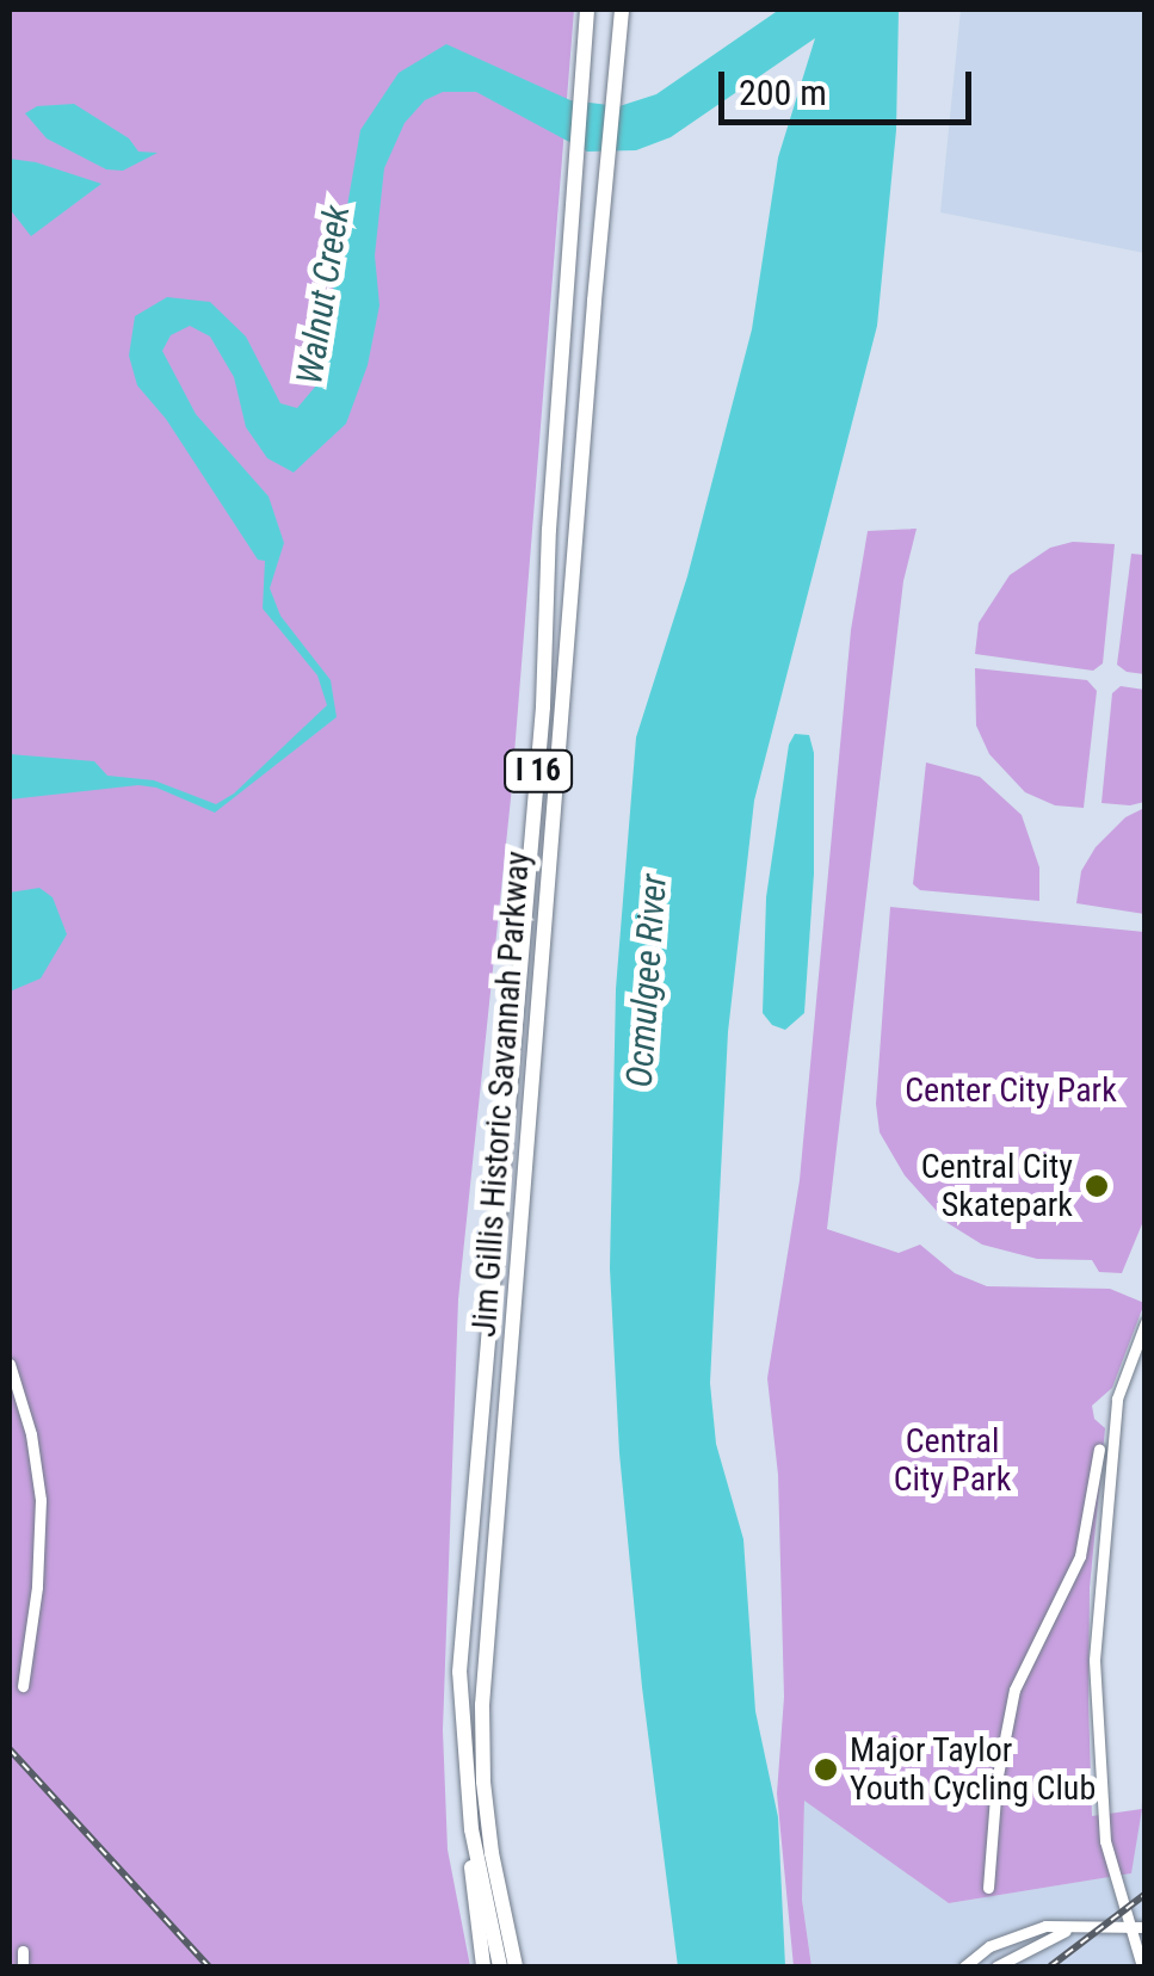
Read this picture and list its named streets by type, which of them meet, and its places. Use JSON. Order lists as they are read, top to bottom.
{
  "streets": {
    "highway": ["I 16", "Jim Gillis Historic Savannah Parkway"]
  },
  "water": ["Walnut Creek", "Ocmulgee River"],
  "parks": ["Center City Park", "Central City Park"],
  "places": ["Central City Skatepark", "Major Taylor Youth Cycling Club"],
  "scale_bar": "200 m"
}
